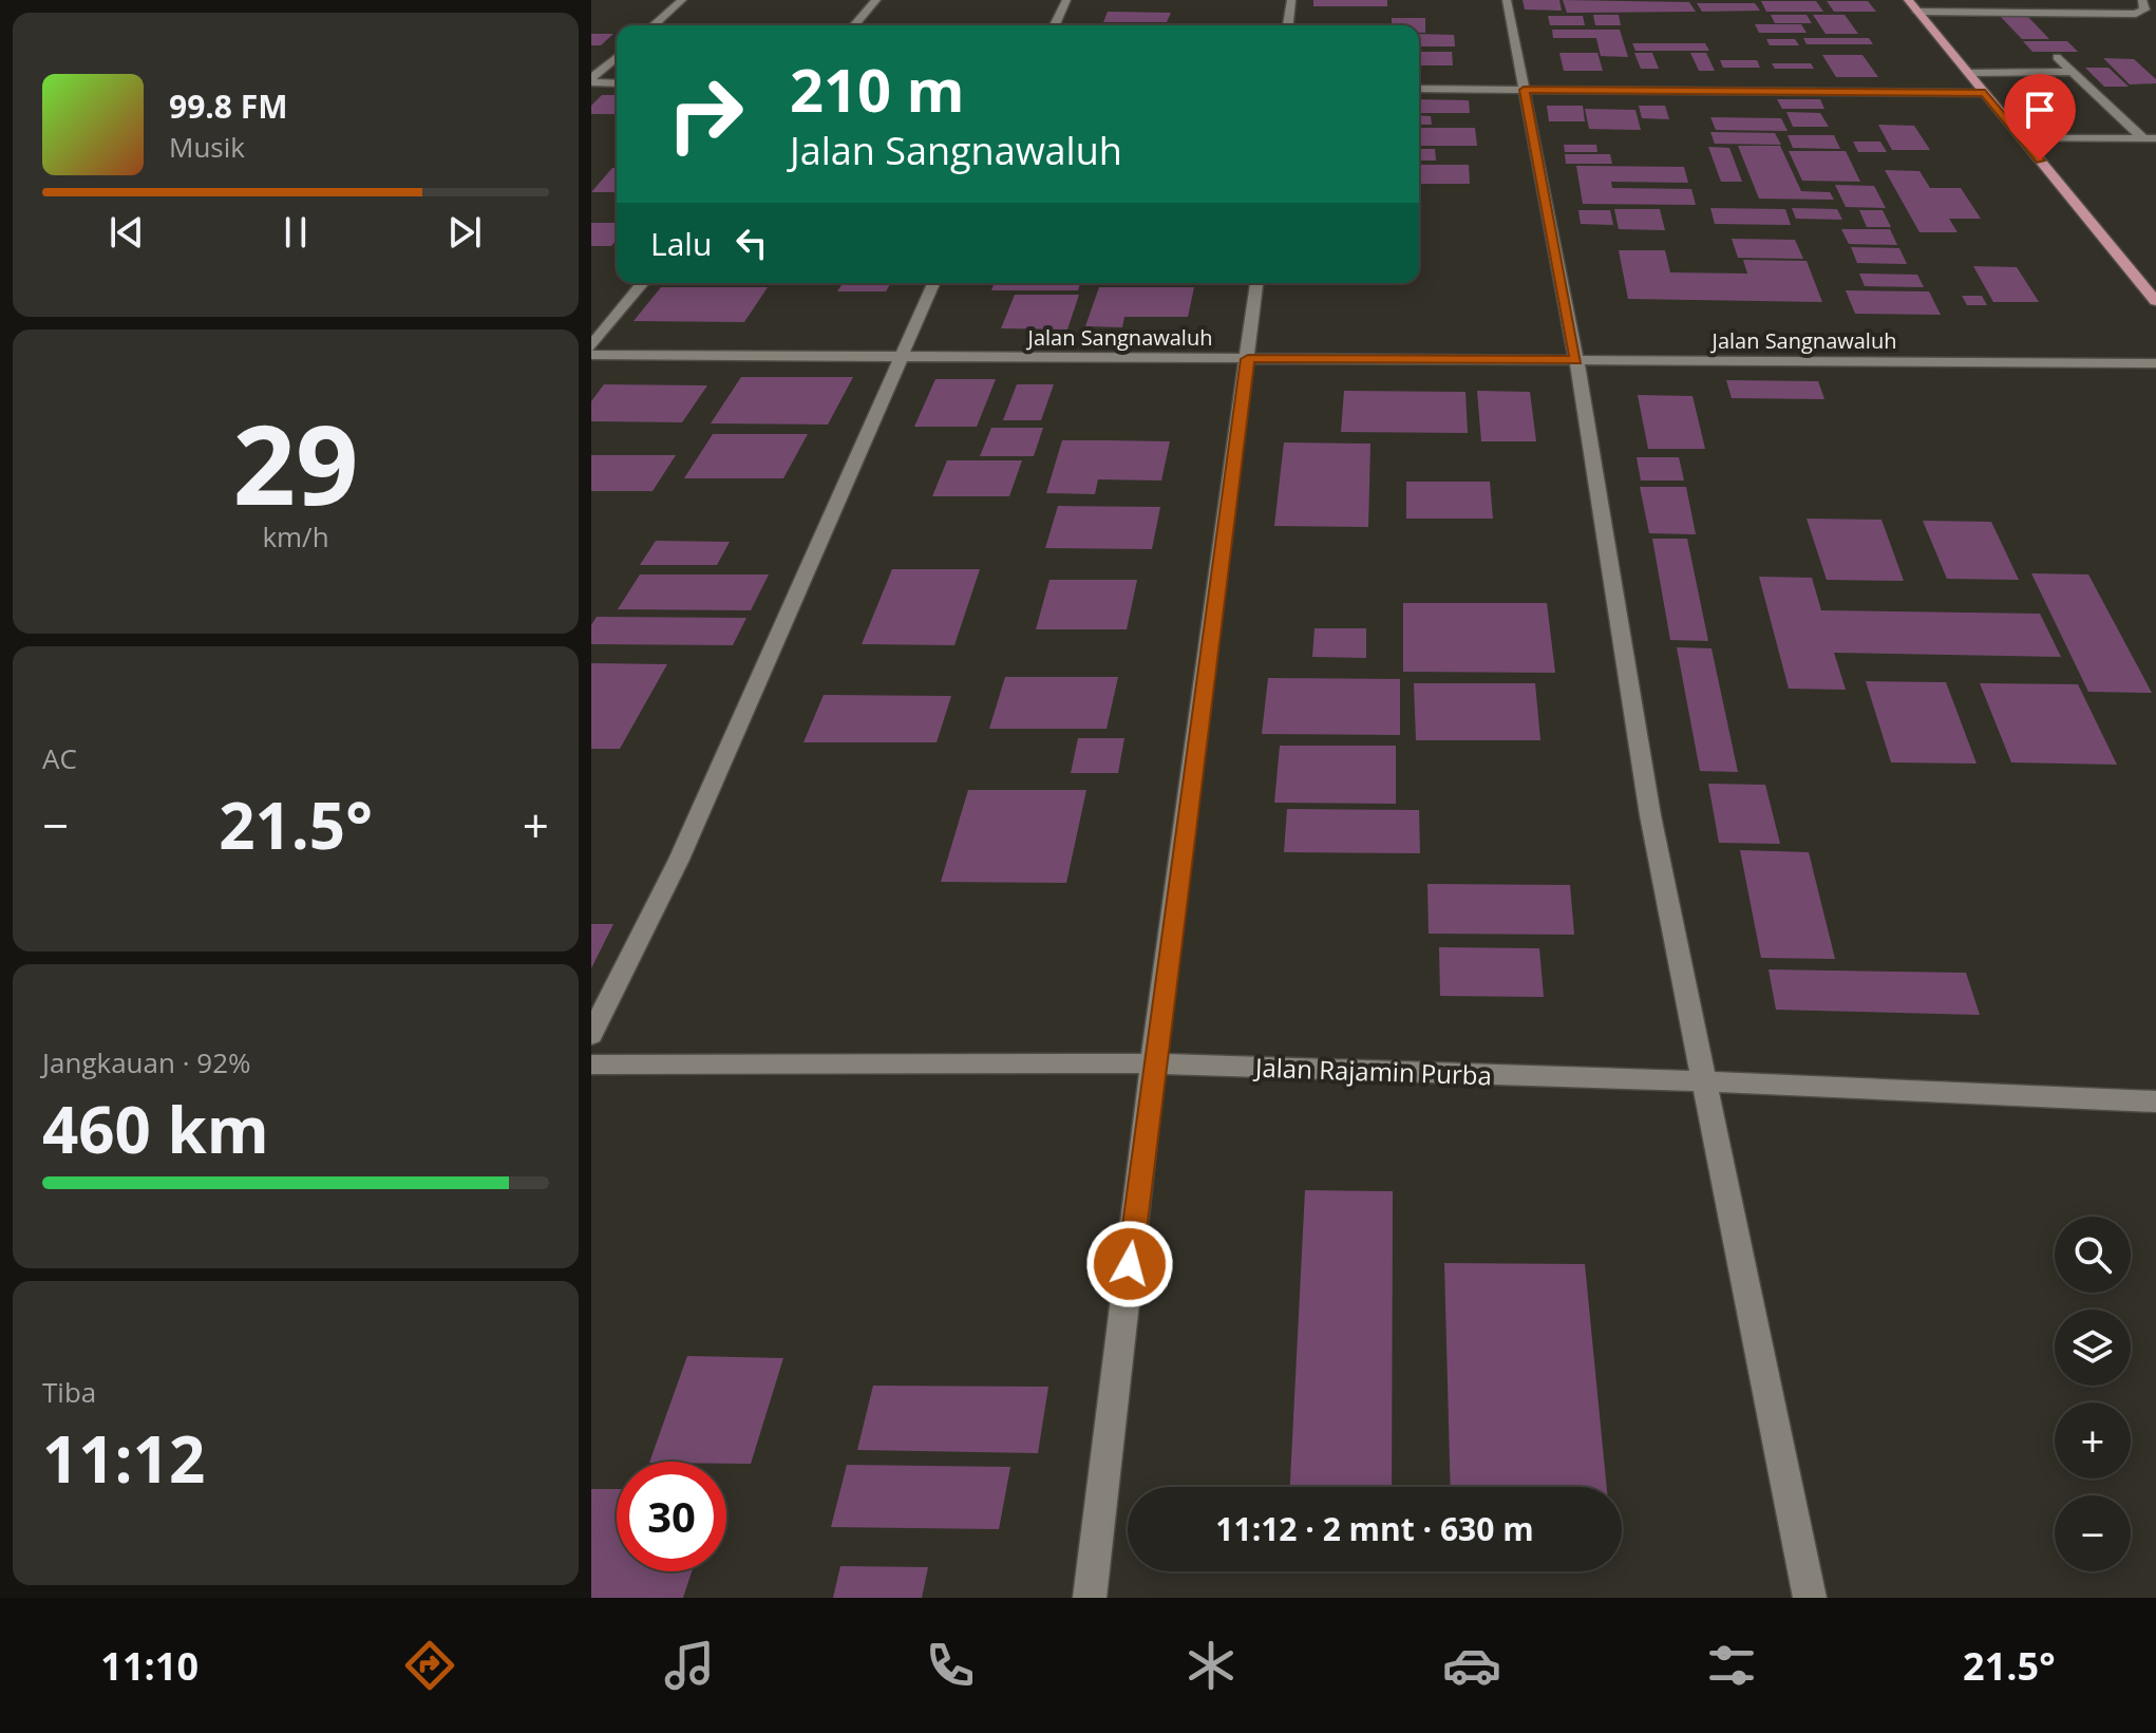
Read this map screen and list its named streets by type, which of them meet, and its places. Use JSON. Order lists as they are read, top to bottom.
{
  "streets": {
    "street": ["Jalan Sangnawaluh", "Jalan Rajamin Purba"]
  },
  "page": {
    "turn": ["210 m", "Jalan Sangnawaluh"],
    "song": ["99.8 FM", "Musik"],
    "then": "Lalu",
    "tile": [
      ["29", "km/h"],
      "AC",
      ["Jangkauan · 92%", "460 km"],
      ["Tiba", "11:12"]
    ],
    "heat": ["−", "21.5°", "+"],
    "map_buttons": ["+", "−"],
    "limit": "30",
    "trip": "11:12 · 2 mnt · 630 m",
    "tabs": ["11:10", "21.5°"]
  }
}
